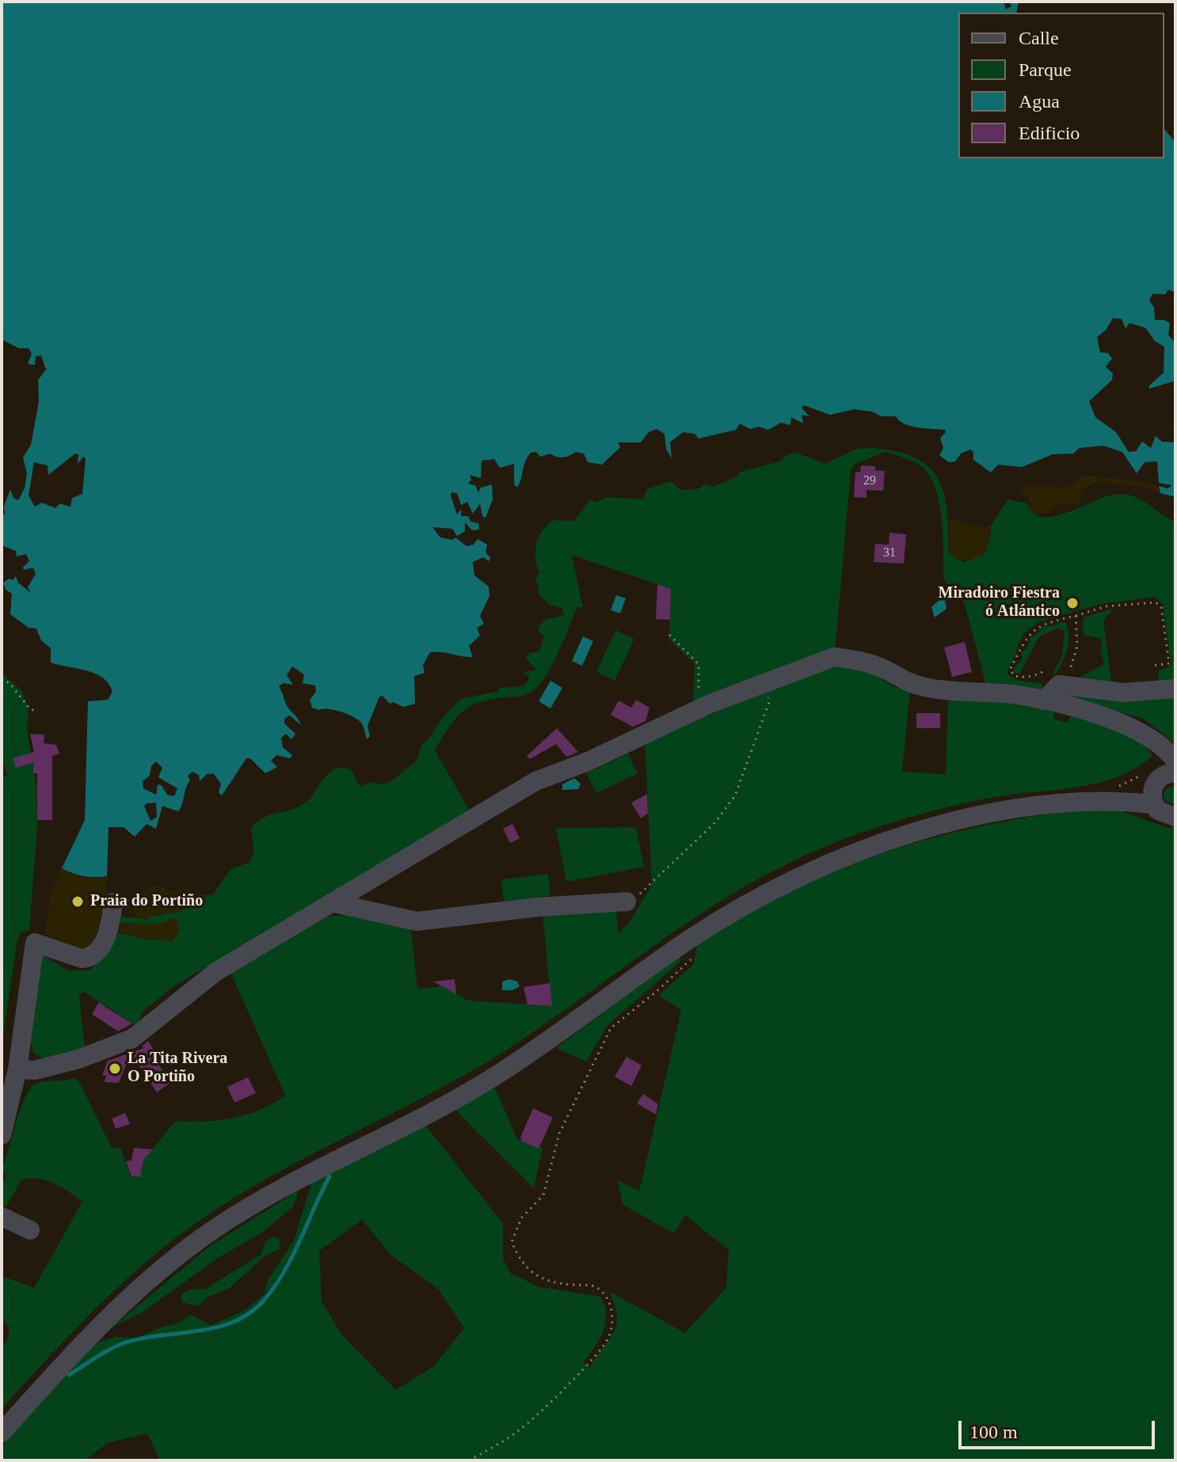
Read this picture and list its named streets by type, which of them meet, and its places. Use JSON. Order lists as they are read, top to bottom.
{
  "places": ["Miradoiro Fiestra ó Atlántico", "Praia do Portiño", "La Tita Rivera O Portiño"],
  "house_numbers": ["29", "31"],
  "legend": [
    "Calle",
    "Parque",
    "Agua",
    "Edificio"
  ],
  "scale_bar": "100 m"
}
